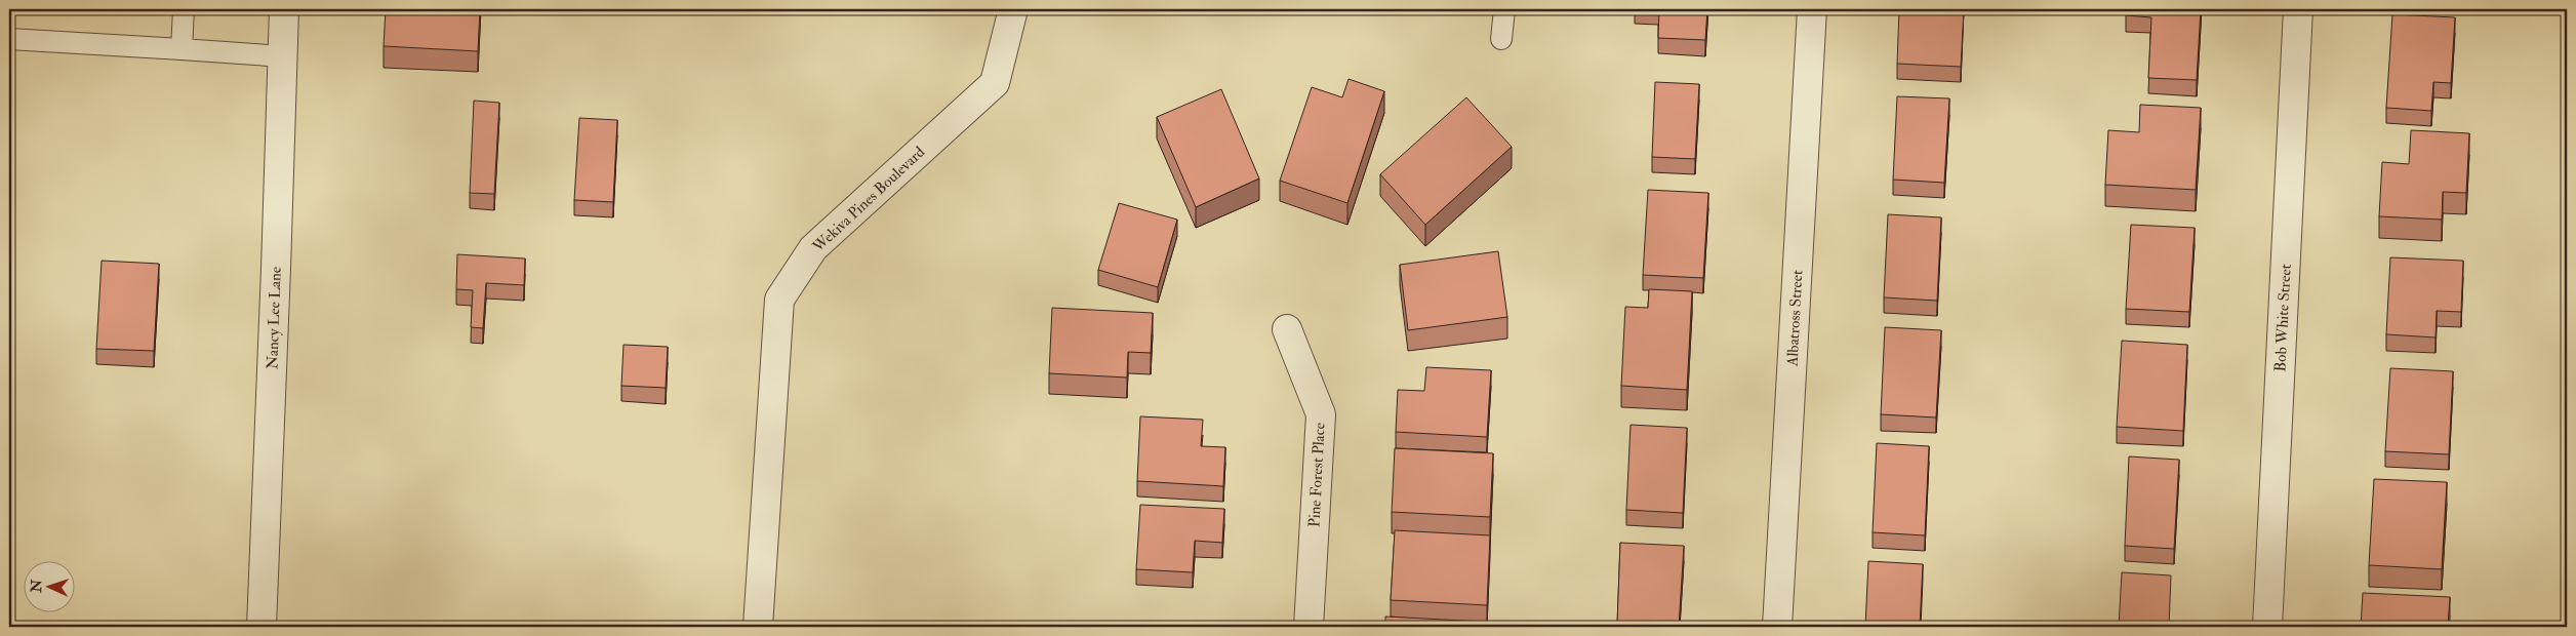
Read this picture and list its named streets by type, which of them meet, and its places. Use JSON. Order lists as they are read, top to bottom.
{
  "streets": {
    "street": [
      "Wekiva Pines Boulevard",
      "Nancy Lee Lane",
      "Albatross Street",
      "Bob White Street",
      "Pine Forest Place"
    ]
  },
  "north": "left"
}
